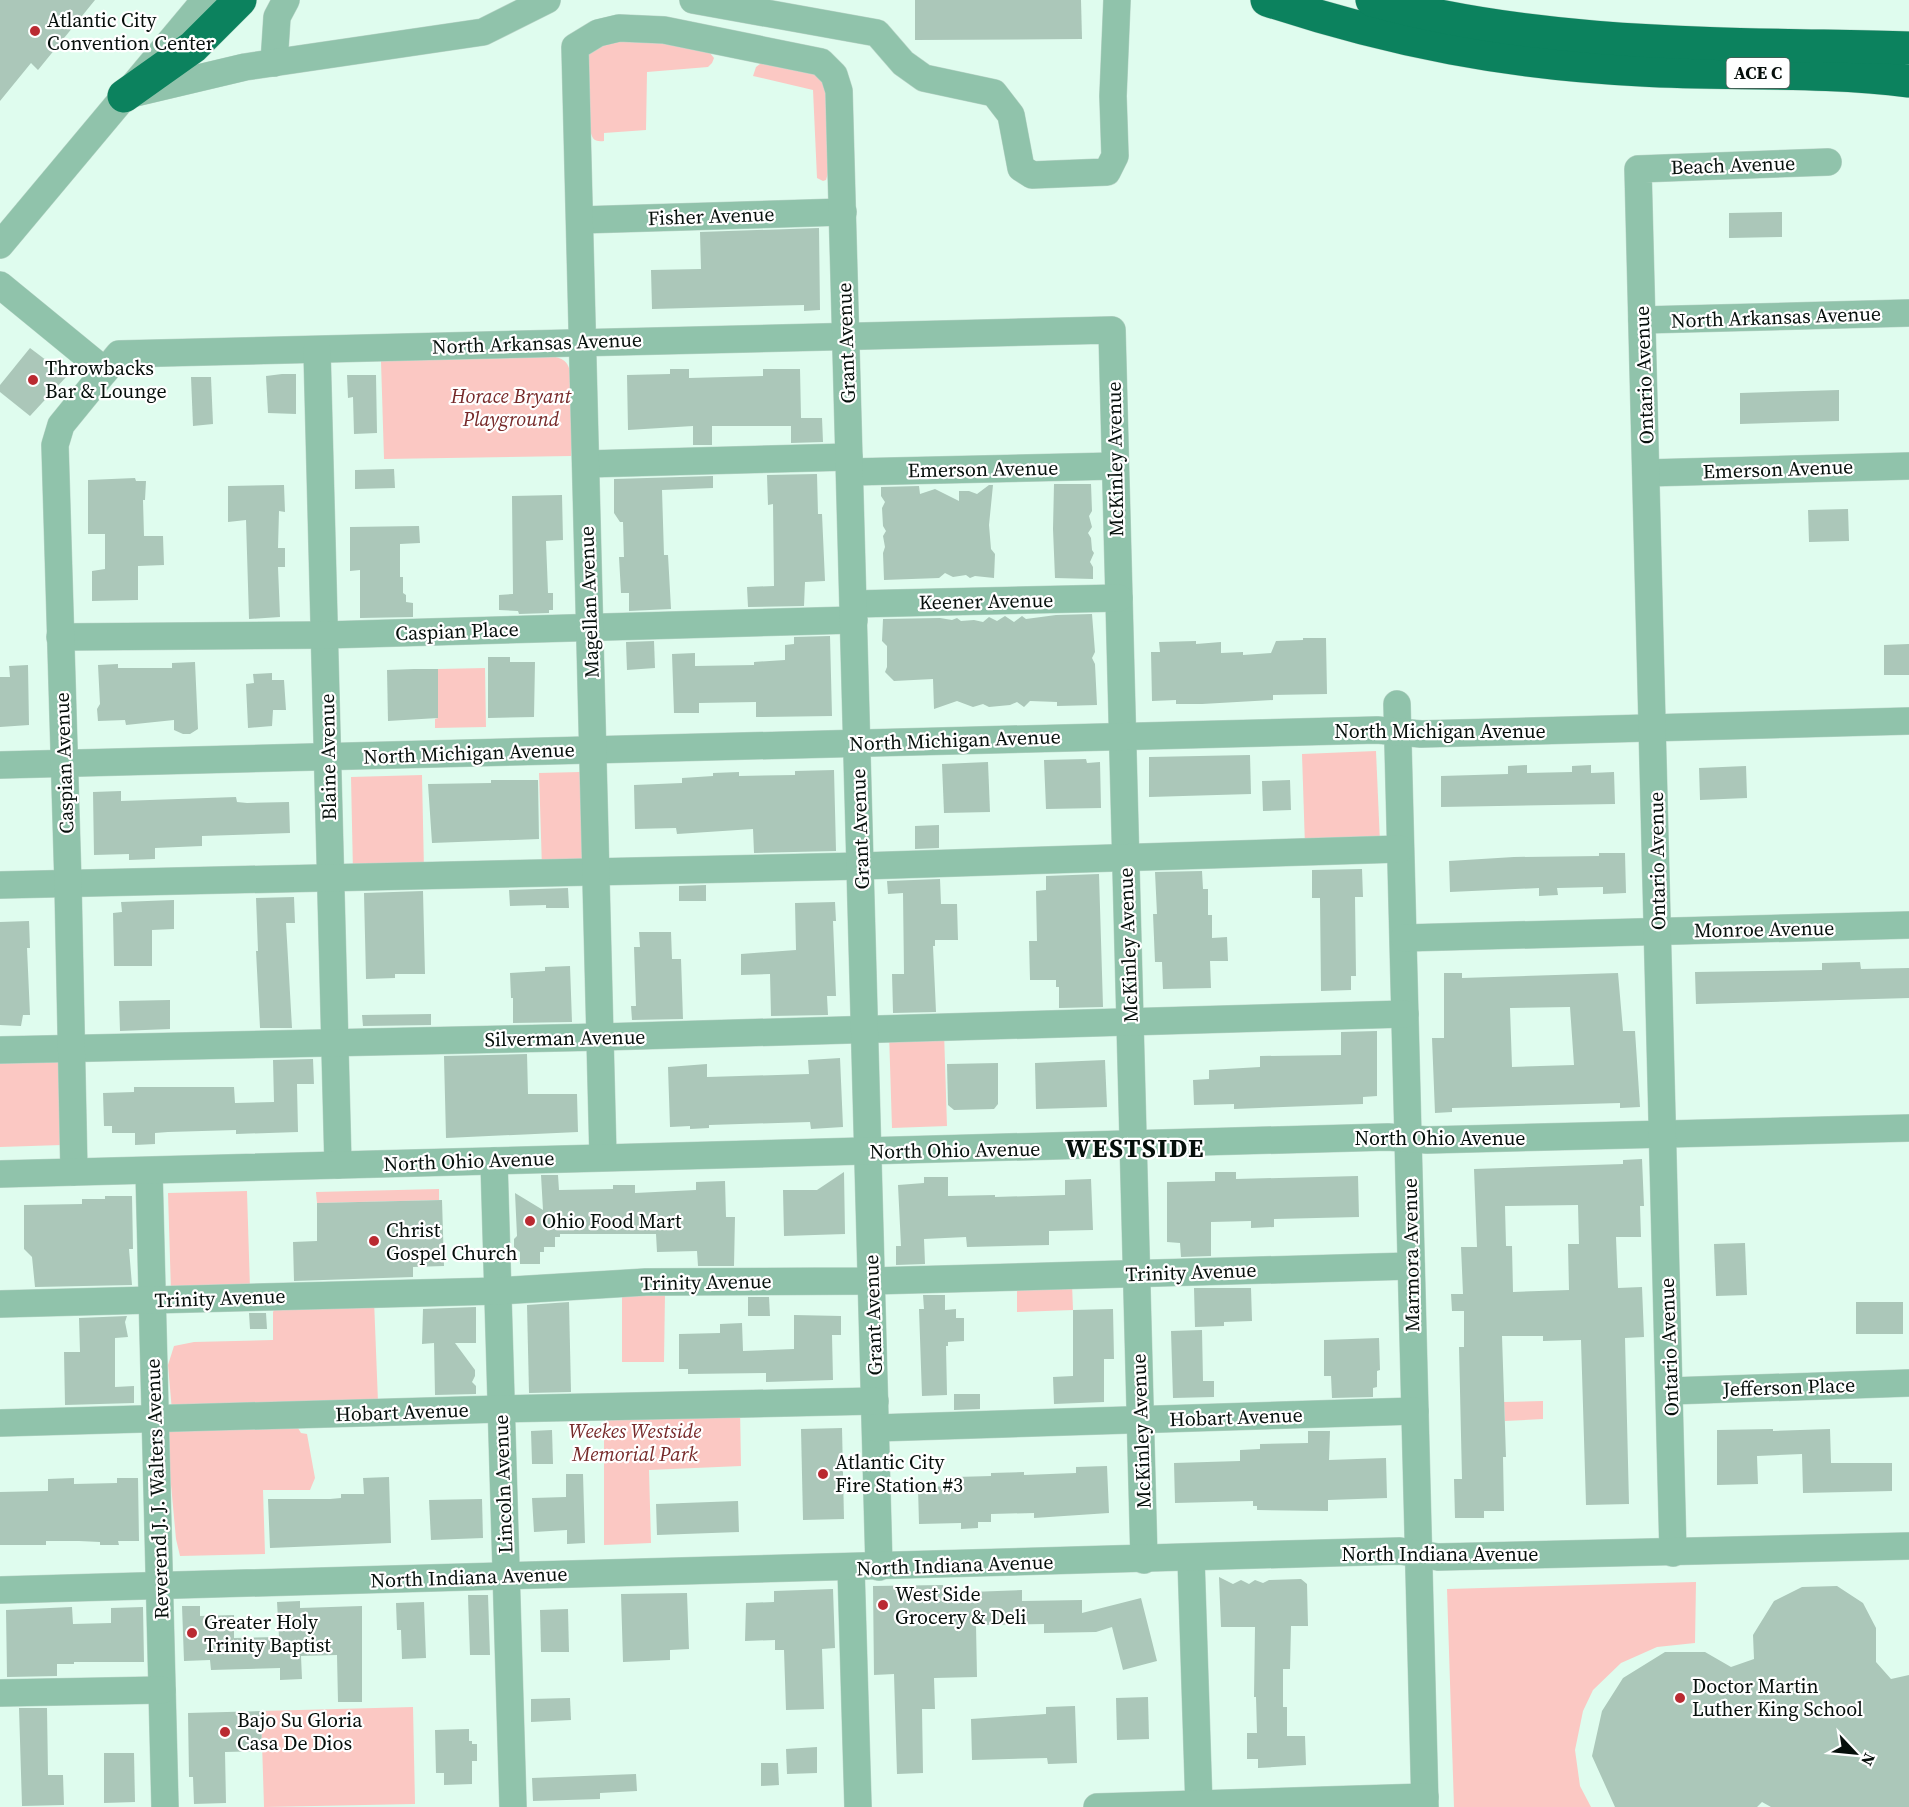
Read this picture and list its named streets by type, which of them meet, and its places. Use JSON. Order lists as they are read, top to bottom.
{
  "streets": {
    "highway": ["ACE C"],
    "street": [
      "Beach Avenue",
      "Fisher Avenue",
      "North Arkansas Avenue",
      "Grant Avenue",
      "Ontario Avenue",
      "McKinley Avenue",
      "Emerson Avenue",
      "Keener Avenue",
      "Magellan Avenue",
      "Caspian Place",
      "North Michigan Avenue",
      "Blaine Avenue",
      "Caspian Avenue",
      "Monroe Avenue",
      "Silverman Avenue",
      "North Ohio Avenue",
      "Marmora Avenue",
      "Trinity Avenue",
      "Jefferson Place",
      "Hobart Avenue",
      "Lincoln Avenue",
      "Reverend J. J. Walters Avenue",
      "North Indiana Avenue"
    ]
  },
  "crossings": [
    ["Beach Avenue", "Ontario Avenue"],
    ["Fisher Avenue", "Grant Avenue"],
    ["Fisher Avenue", "Magellan Avenue"],
    ["North Arkansas Avenue", "Grant Avenue"],
    ["North Arkansas Avenue", "Ontario Avenue"],
    ["North Arkansas Avenue", "McKinley Avenue"],
    ["North Arkansas Avenue", "Magellan Avenue"],
    ["North Arkansas Avenue", "Blaine Avenue"],
    ["North Arkansas Avenue", "Caspian Avenue"],
    ["Grant Avenue", "Emerson Avenue"],
    ["Grant Avenue", "Keener Avenue"],
    ["Grant Avenue", "Magellan Avenue"],
    ["Grant Avenue", "Caspian Place"],
    ["Grant Avenue", "North Michigan Avenue"],
    ["Grant Avenue", "Silverman Avenue"],
    ["Grant Avenue", "North Ohio Avenue"],
    ["Grant Avenue", "Trinity Avenue"],
    ["Grant Avenue", "Hobart Avenue"],
    ["Grant Avenue", "North Indiana Avenue"],
    ["Ontario Avenue", "Emerson Avenue"],
    ["Ontario Avenue", "North Michigan Avenue"],
    ["Ontario Avenue", "Monroe Avenue"],
    ["Ontario Avenue", "North Ohio Avenue"],
    ["Ontario Avenue", "Jefferson Place"],
    ["Ontario Avenue", "North Indiana Avenue"],
    ["McKinley Avenue", "Emerson Avenue"],
    ["McKinley Avenue", "Keener Avenue"],
    ["McKinley Avenue", "North Michigan Avenue"],
    ["McKinley Avenue", "Silverman Avenue"],
    ["McKinley Avenue", "North Ohio Avenue"],
    ["McKinley Avenue", "Trinity Avenue"],
    ["McKinley Avenue", "Hobart Avenue"],
    ["McKinley Avenue", "North Indiana Avenue"],
    ["Emerson Avenue", "Magellan Avenue"],
    ["Keener Avenue", "Caspian Place"],
    ["Magellan Avenue", "Caspian Place"],
    ["Magellan Avenue", "North Michigan Avenue"],
    ["Magellan Avenue", "Silverman Avenue"],
    ["Magellan Avenue", "North Ohio Avenue"],
    ["Caspian Place", "Blaine Avenue"],
    ["Caspian Place", "Caspian Avenue"],
    ["North Michigan Avenue", "Blaine Avenue"],
    ["North Michigan Avenue", "Caspian Avenue"],
    ["North Michigan Avenue", "Marmora Avenue"],
    ["Blaine Avenue", "Silverman Avenue"],
    ["Blaine Avenue", "North Ohio Avenue"],
    ["Caspian Avenue", "Silverman Avenue"],
    ["Caspian Avenue", "North Ohio Avenue"],
    ["Monroe Avenue", "Marmora Avenue"],
    ["Silverman Avenue", "Marmora Avenue"],
    ["North Ohio Avenue", "Marmora Avenue"],
    ["North Ohio Avenue", "Lincoln Avenue"],
    ["North Ohio Avenue", "Reverend J. J. Walters Avenue"],
    ["Marmora Avenue", "Trinity Avenue"],
    ["Marmora Avenue", "Hobart Avenue"],
    ["Marmora Avenue", "North Indiana Avenue"],
    ["Trinity Avenue", "Lincoln Avenue"],
    ["Trinity Avenue", "Reverend J. J. Walters Avenue"],
    ["Hobart Avenue", "Lincoln Avenue"],
    ["Hobart Avenue", "Reverend J. J. Walters Avenue"],
    ["Lincoln Avenue", "North Indiana Avenue"],
    ["Reverend J. J. Walters Avenue", "North Indiana Avenue"]
  ],
  "districts": ["WESTSIDE"],
  "parks": ["Horace Bryant Playground", "Weekes Westside Memorial Park"],
  "places": [
    "Atlantic City Convention Center",
    "Throwbacks Bar & Lounge",
    "Ohio Food Mart",
    "Christ Gospel Church",
    "Atlantic City Fire Station #3",
    "West Side Grocery & Deli",
    "Greater Holy Trinity Baptist",
    "Doctor Martin Luther King School",
    "Bajo Su Gloria Casa De Dios"
  ],
  "north": "bottom right"
}
